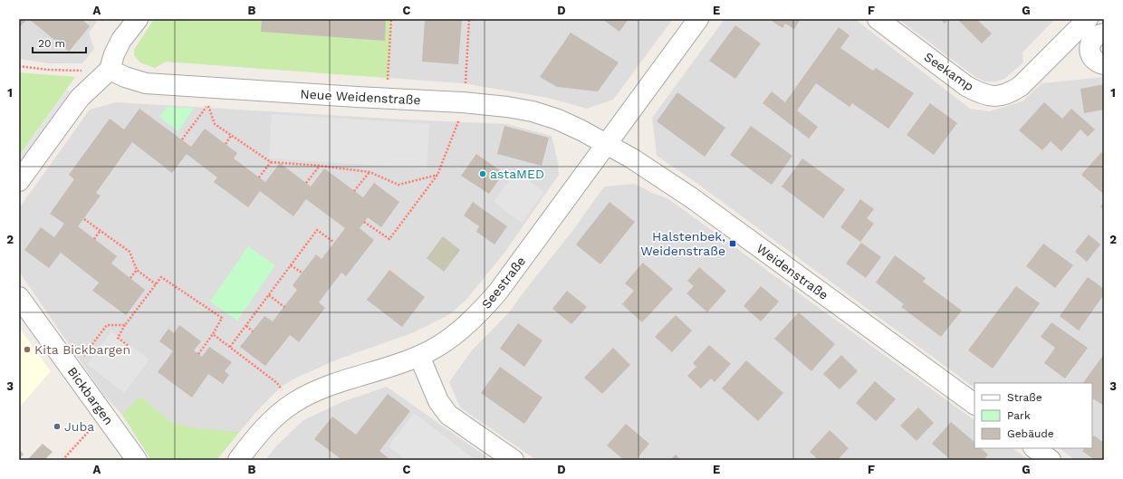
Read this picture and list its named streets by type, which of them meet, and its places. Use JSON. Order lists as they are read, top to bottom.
{
  "streets": {
    "street": [
      "Seekamp",
      "Neue Weidenstraße",
      "Weidenstraße",
      "Seestraße",
      "Bickbargen"
    ]
  },
  "crossings": [
    ["Neue Weidenstraße", "Weidenstraße"],
    ["Neue Weidenstraße", "Seestraße"],
    ["Weidenstraße", "Seestraße"]
  ],
  "places": {
    "other": ["astaMED", "Kita Bickbargen", "Juba"],
    "transit": ["Halstenbek, Weidenstraße"]
  },
  "legend": ["Straße", "Park", "Gebäude"],
  "scale_bar": "20 m",
  "grid": {
    "columns": [
      "A",
      "B",
      "C",
      "D",
      "E",
      "F",
      "G"
    ],
    "rows": ["1", "2", "3"]
  }
}
